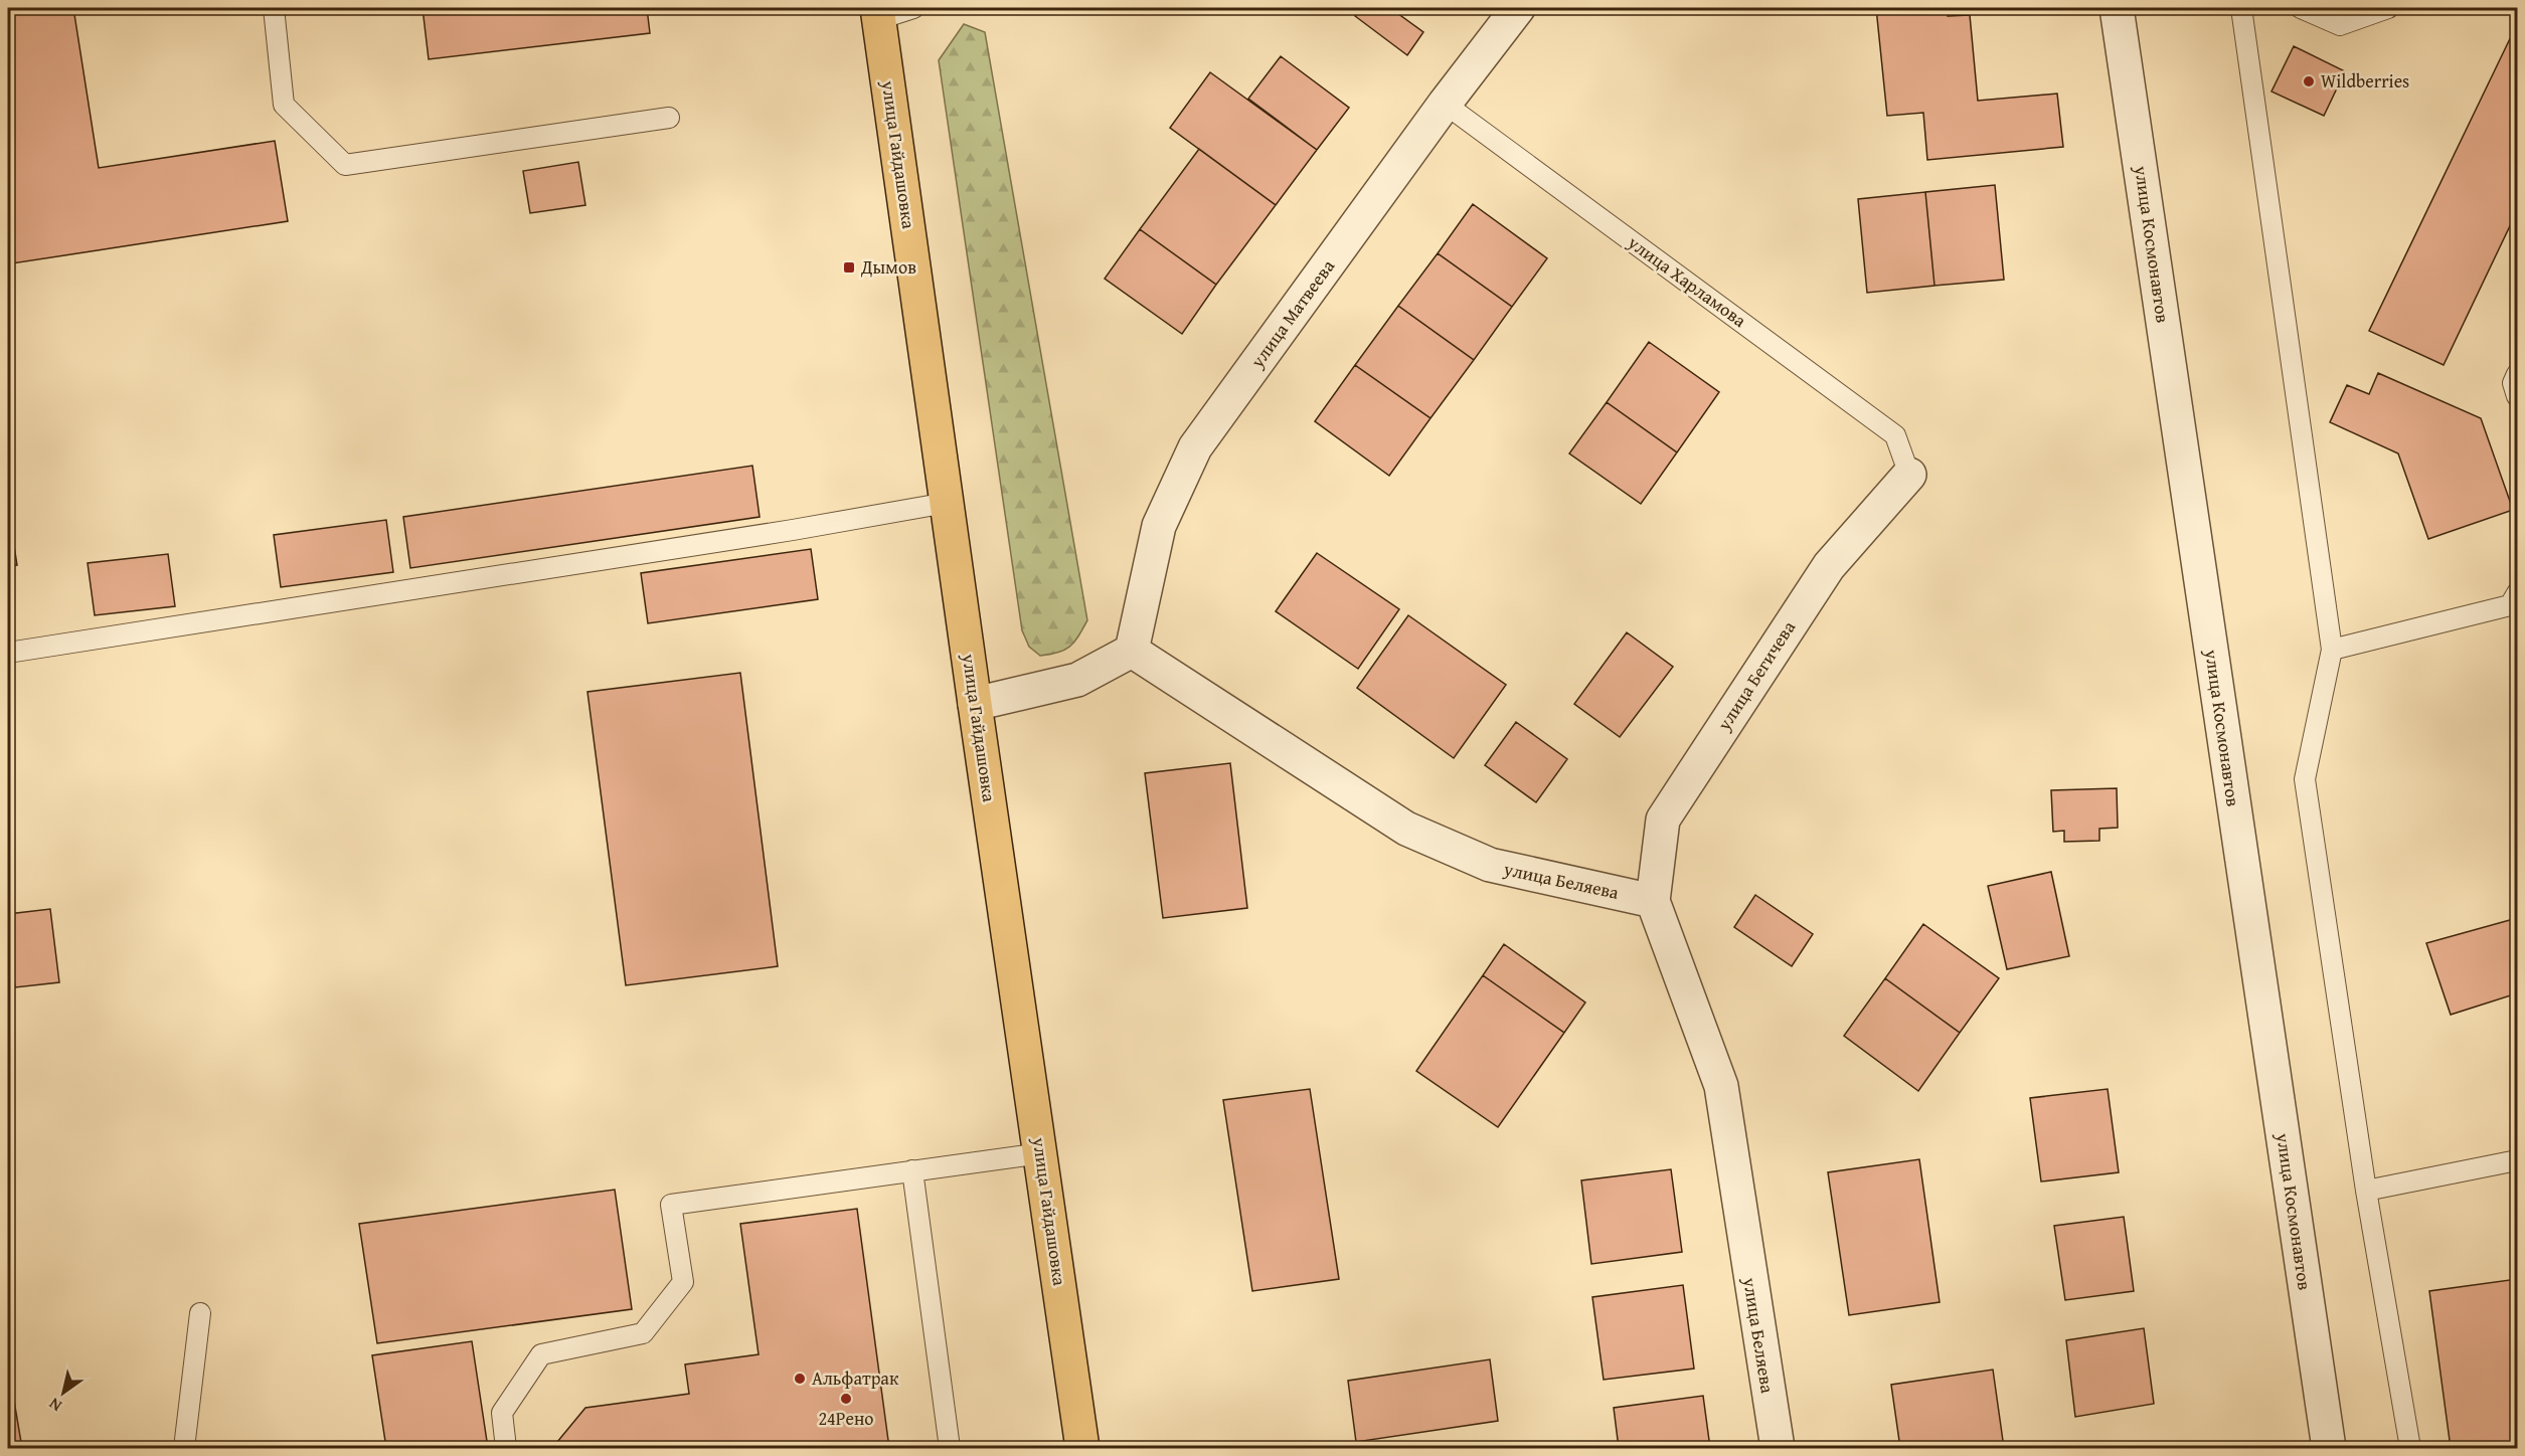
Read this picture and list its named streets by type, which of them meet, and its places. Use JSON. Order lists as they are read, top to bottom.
{
  "streets": {
    "main road": ["улица Гайдашовка"],
    "street": [
      "улица Космонавтов",
      "улица Матвеева",
      "улица Бегичева",
      "улица Беляева"
    ],
    "lane": ["улица Харламова"]
  },
  "crossings": [
    ["улица Харламова", "улица Матвеева"],
    ["улица Харламова", "улица Бегичева"],
    ["улица Матвеева", "улица Беляева"],
    ["улица Бегичева", "улица Беляева"]
  ],
  "places": {
    "other": ["Wildberries", "Альфатрак", "24Рено"],
    "transit": ["Дымов"]
  },
  "north": "bottom left"
}
